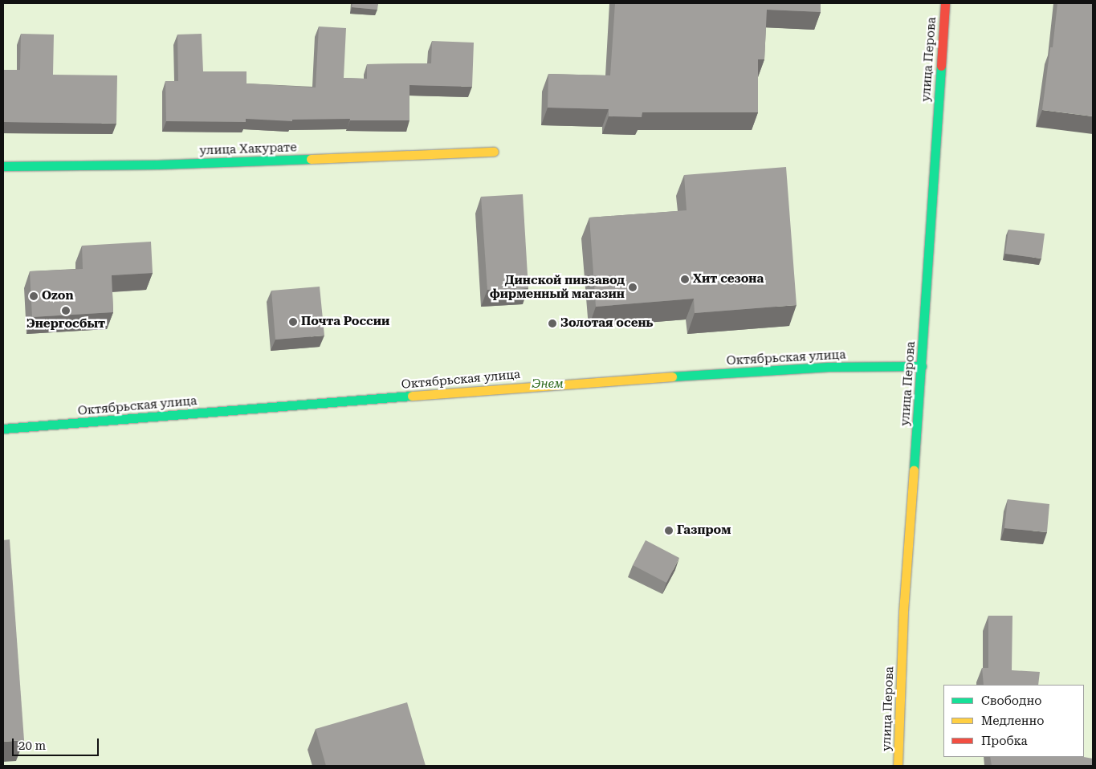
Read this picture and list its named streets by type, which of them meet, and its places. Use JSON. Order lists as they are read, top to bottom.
{
  "streets": {
    "main road": ["улица Перова", "улица Хакурате", "Октябрьская улица"]
  },
  "crossings": [
    ["улица Перова", "Октябрьская улица"]
  ],
  "parks": ["Энем"],
  "places": [
    "Хит сезона",
    "Динской пивзавод фирменный магазин",
    "Ozon",
    "Энергосбыт",
    "Почта России",
    "Золотая осень",
    "Газпром"
  ],
  "legend": ["Свободно", "Медленно", "Пробка"],
  "scale_bar": "20 m"
}
